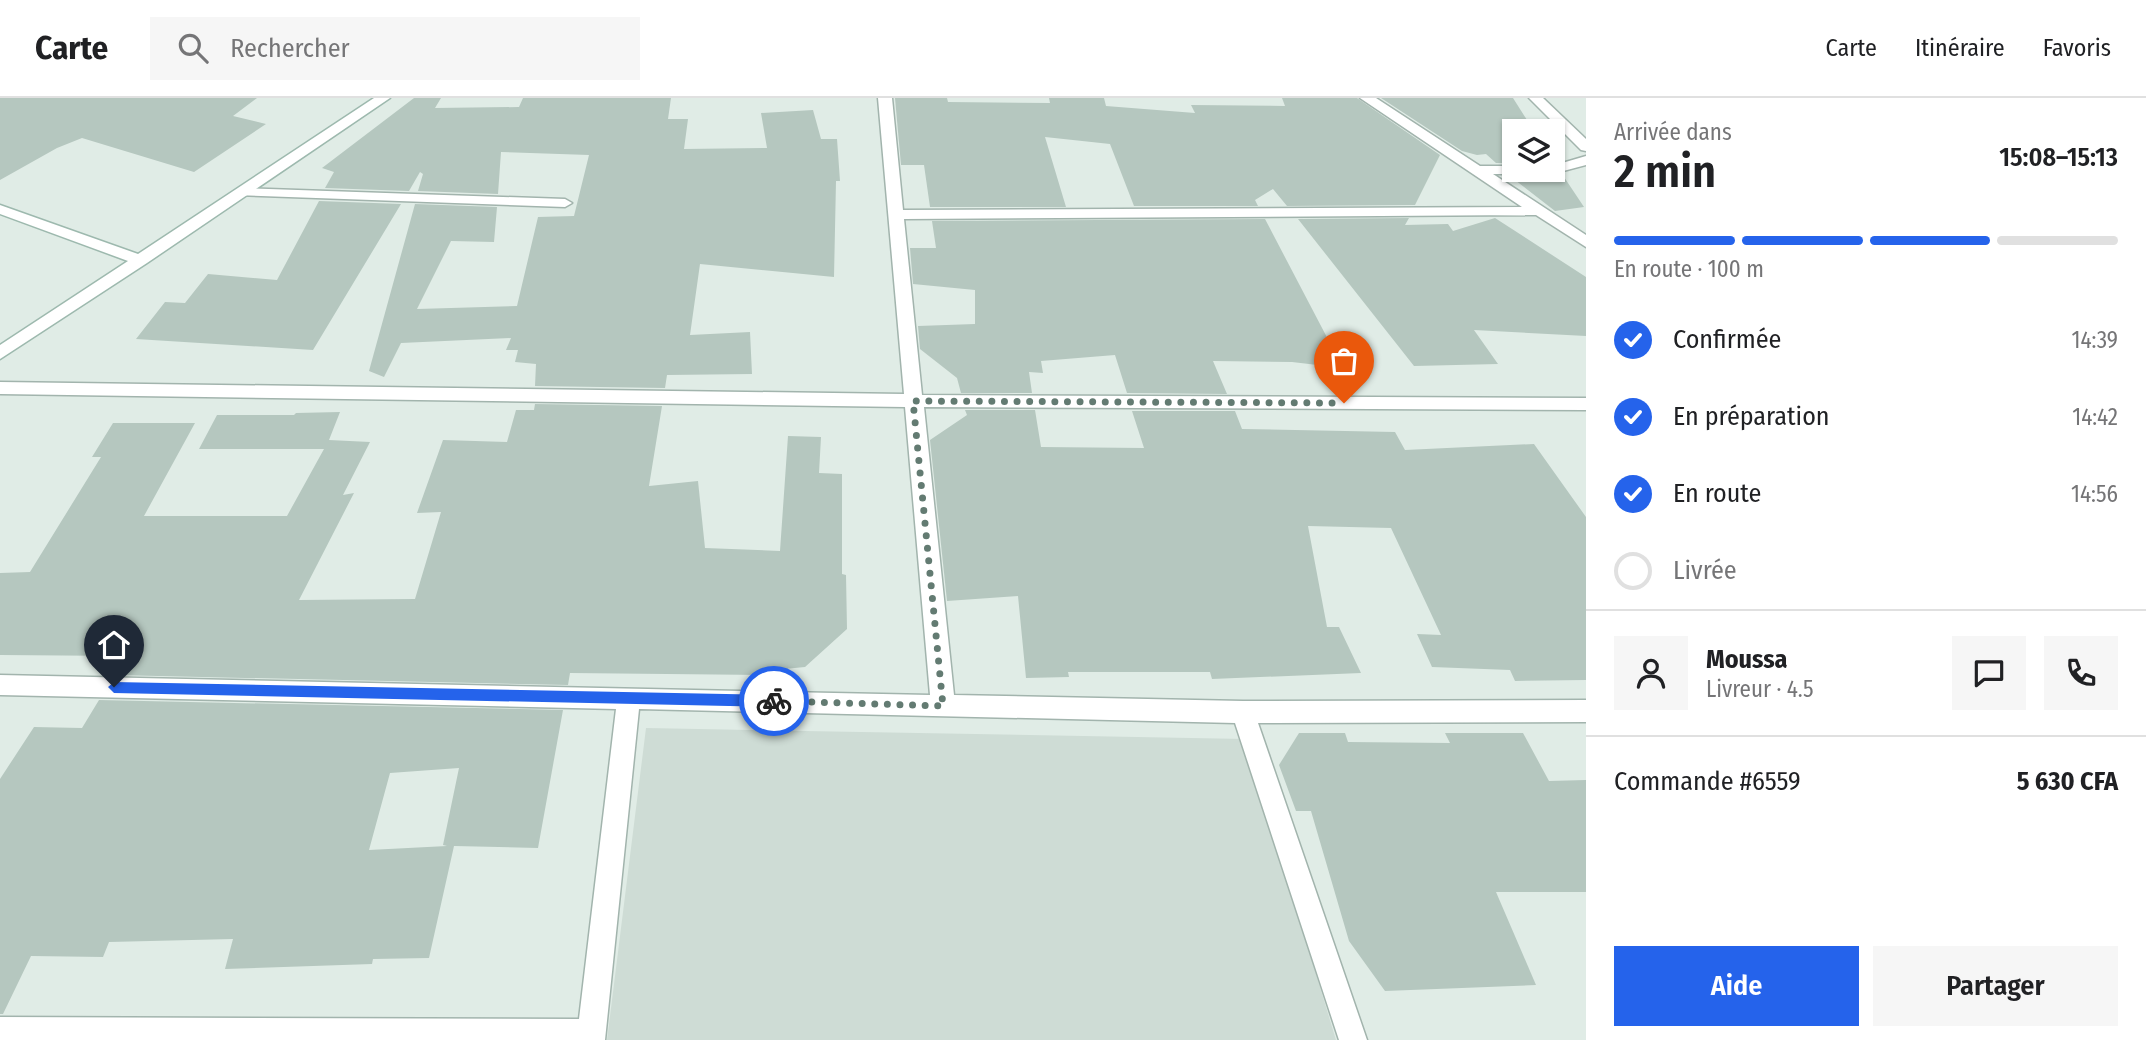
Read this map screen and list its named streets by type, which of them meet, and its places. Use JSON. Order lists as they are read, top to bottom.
{
  "page": {
    "header": "Carte",
    "search": "Rechercher",
    "nav": ["Carte", "Itinéraire", "Favoris"],
    "heading": ["2 min", "Arrivée dans", "15:08–15:13"],
    "panel": [
      "Moussa",
      "Livreur · 4.5",
      "Commande #6559",
      "5 630 CFA"
    ],
    "bar": "En route · 100 m",
    "list": [
      ["Confirmée", "14:39"],
      ["En préparation", "14:42"],
      ["En route", "14:56"],
      "Livrée"
    ],
    "buttons": ["Aide", "Partager"]
  }
}
